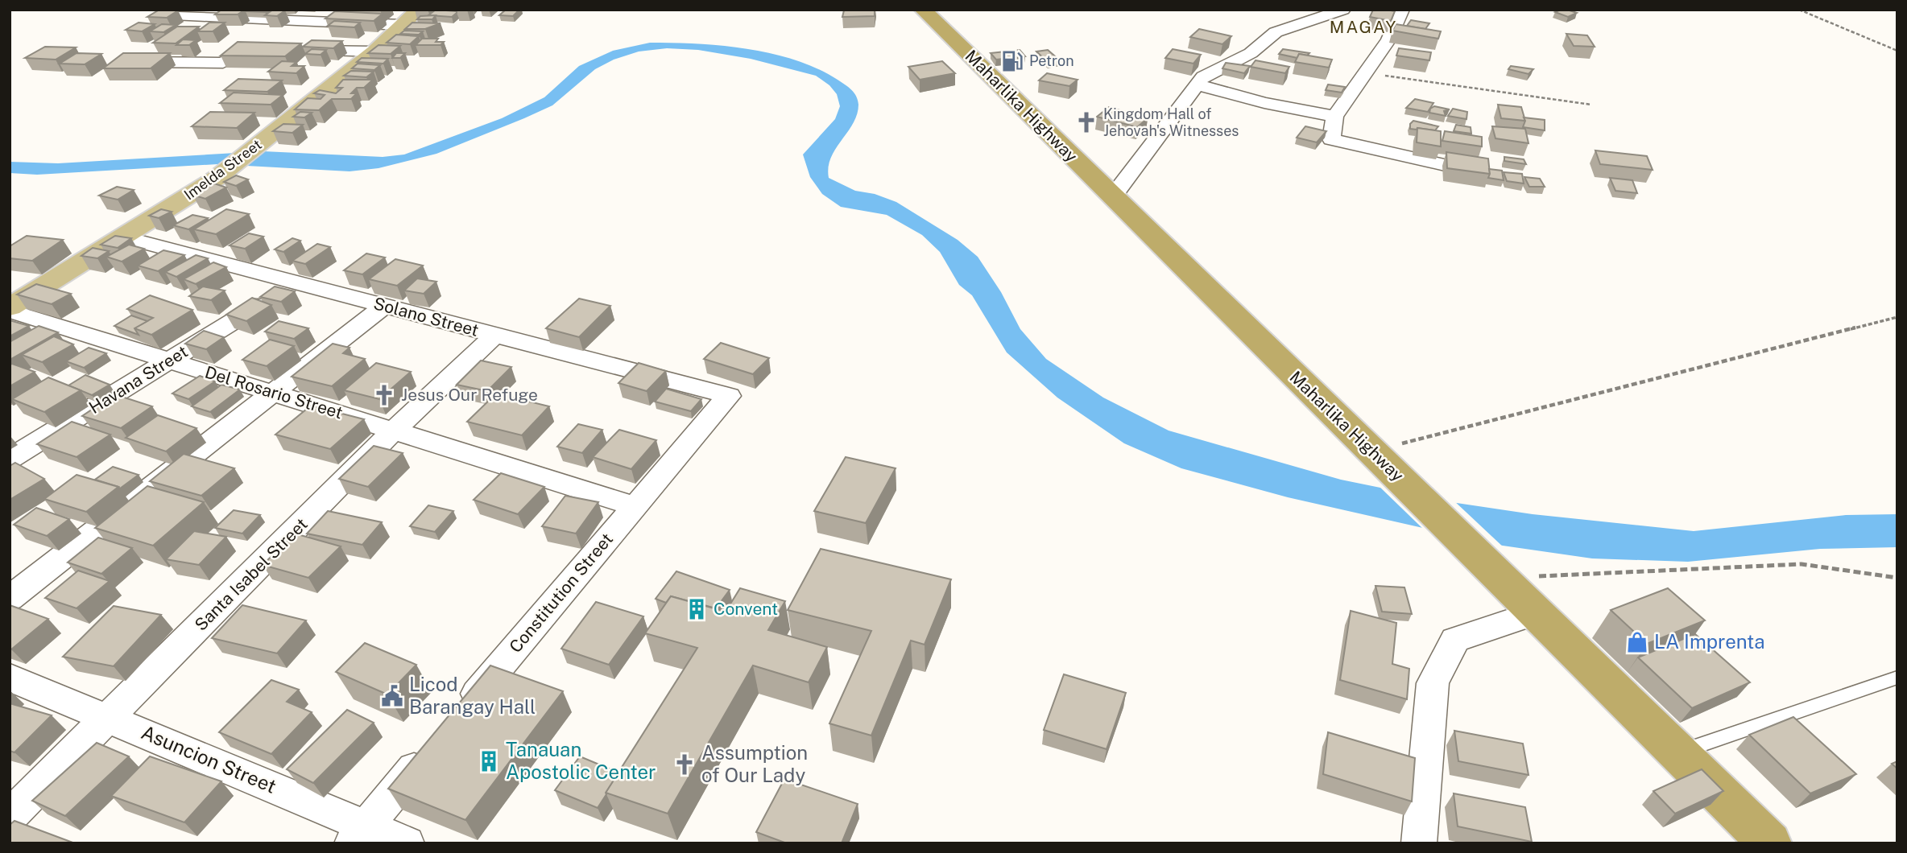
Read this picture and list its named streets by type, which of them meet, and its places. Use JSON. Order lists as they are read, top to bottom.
{
  "streets": {
    "highway": ["Maharlika Highway"],
    "main road": ["Imelda Street"],
    "street": [
      "Solano Street",
      "Havana Street",
      "Del Rosario Street",
      "Santa Isabel Street",
      "Constitution Street",
      "Asuncion Street"
    ]
  },
  "crossings": [
    ["Imelda Street", "Solano Street"],
    ["Imelda Street", "Del Rosario Street"],
    ["Solano Street", "Havana Street"],
    ["Solano Street", "Santa Isabel Street"],
    ["Solano Street", "Constitution Street"],
    ["Havana Street", "Del Rosario Street"],
    ["Del Rosario Street", "Santa Isabel Street"],
    ["Del Rosario Street", "Constitution Street"],
    ["Santa Isabel Street", "Asuncion Street"]
  ],
  "districts": ["MAGAY"],
  "places": {
    "fuel station": ["Petron"],
    "church": ["Kingdom Hall of Jehovah's Witnesses", "Jesus Our Refuge", "Assumption of Our Lady"],
    "building": ["Convent", "Tanauan Apostolic Center"],
    "shop": ["LA Imprenta"],
    "public building": ["Licod Barangay Hall"]
  }
}
